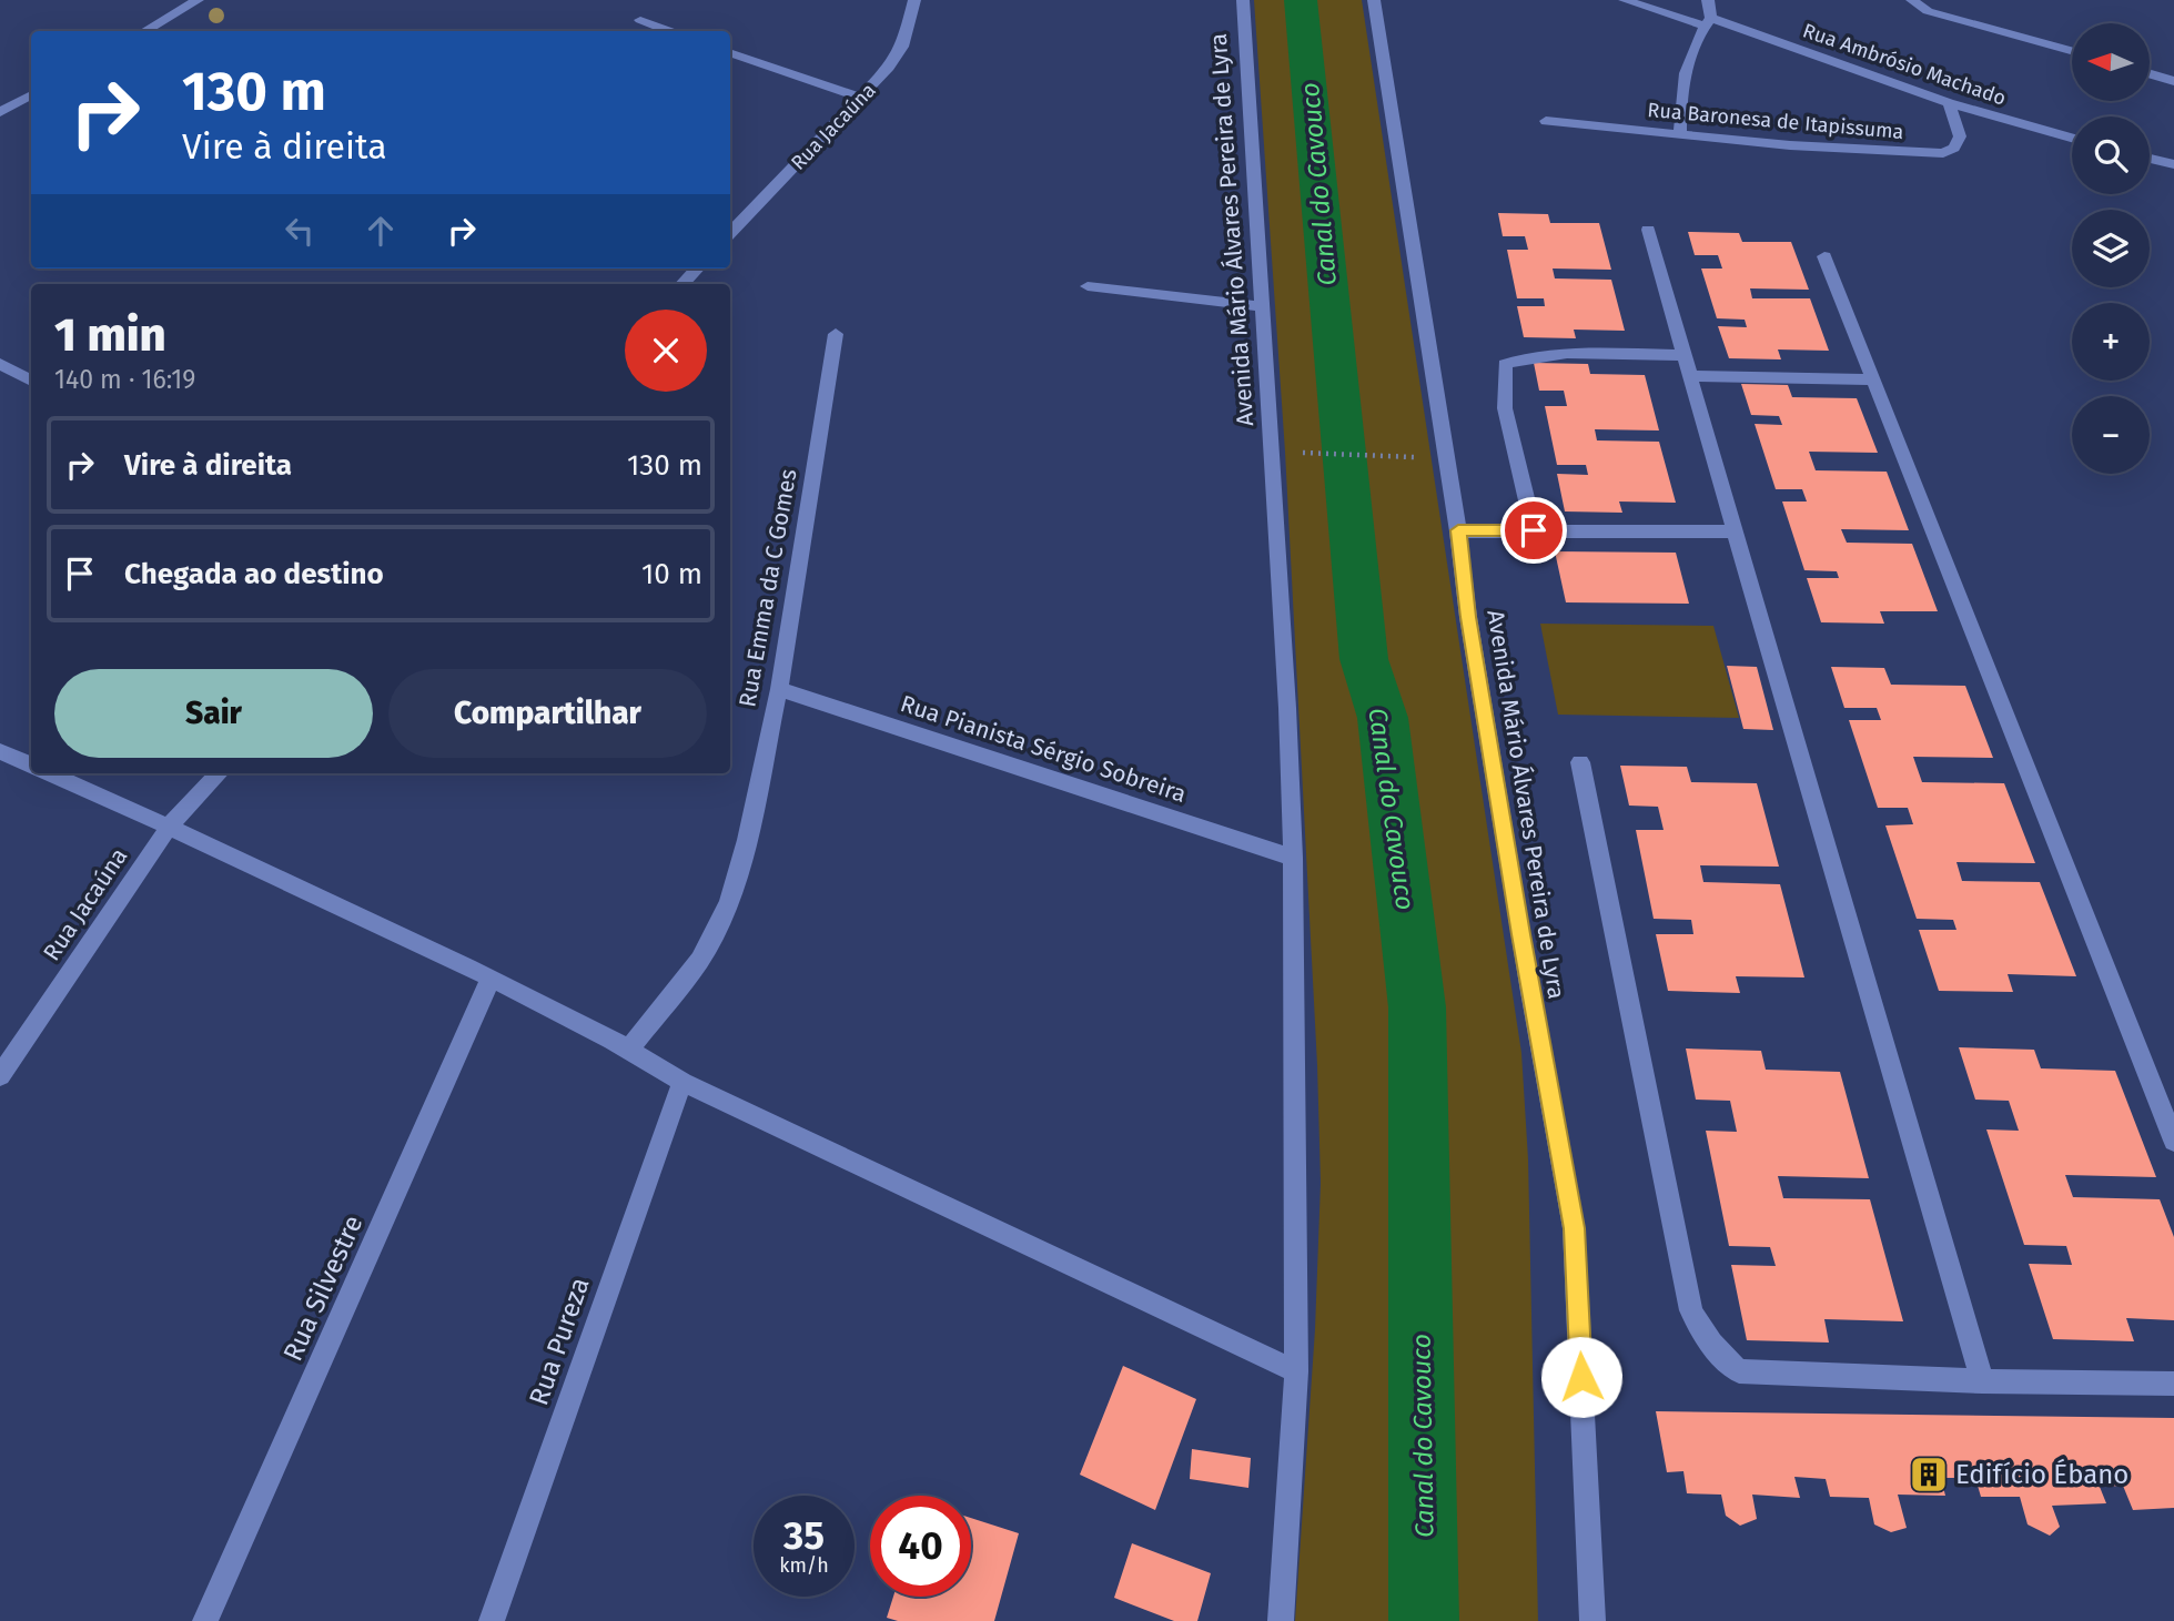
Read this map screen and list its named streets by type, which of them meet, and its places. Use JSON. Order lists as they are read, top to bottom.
{
  "streets": {
    "street": [
      "Rua Ambrósio Machado",
      "Rua Baronesa de Itapissuma",
      "Rua Jacaúna",
      "Avenida Mário Álvares Pereira de Lyra",
      "Rua Emma da C Gomes",
      "Rua Pianista Sérgio Sobreira",
      "Rua Silvestre",
      "Rua Pureza"
    ]
  },
  "crossings": [
    ["Rua Ambrósio Machado", "Rua Baronesa de Itapissuma"],
    ["Avenida Mário Álvares Pereira de Lyra", "Rua Pianista Sérgio Sobreira"],
    ["Rua Emma da C Gomes", "Rua Pianista Sérgio Sobreira"]
  ],
  "water": ["Canal do Cavouco"],
  "places": {
    "building": ["Edifício Ébano"]
  },
  "north": "left",
  "page": {
    "map_buttons": ["+", "−"],
    "turn": ["130 m", "Vire à direita"],
    "heading": ["1 min", "140 m · 16:19"],
    "list": [
      {
        "name": "Vire à direita",
        "value": "130 m"
      },
      {
        "name": "Chegada ao destino",
        "value": "10 m"
      }
    ],
    "buttons": ["Sair", "Compartilhar"],
    "speed": "35 km/h",
    "limit": "40"
  }
}
